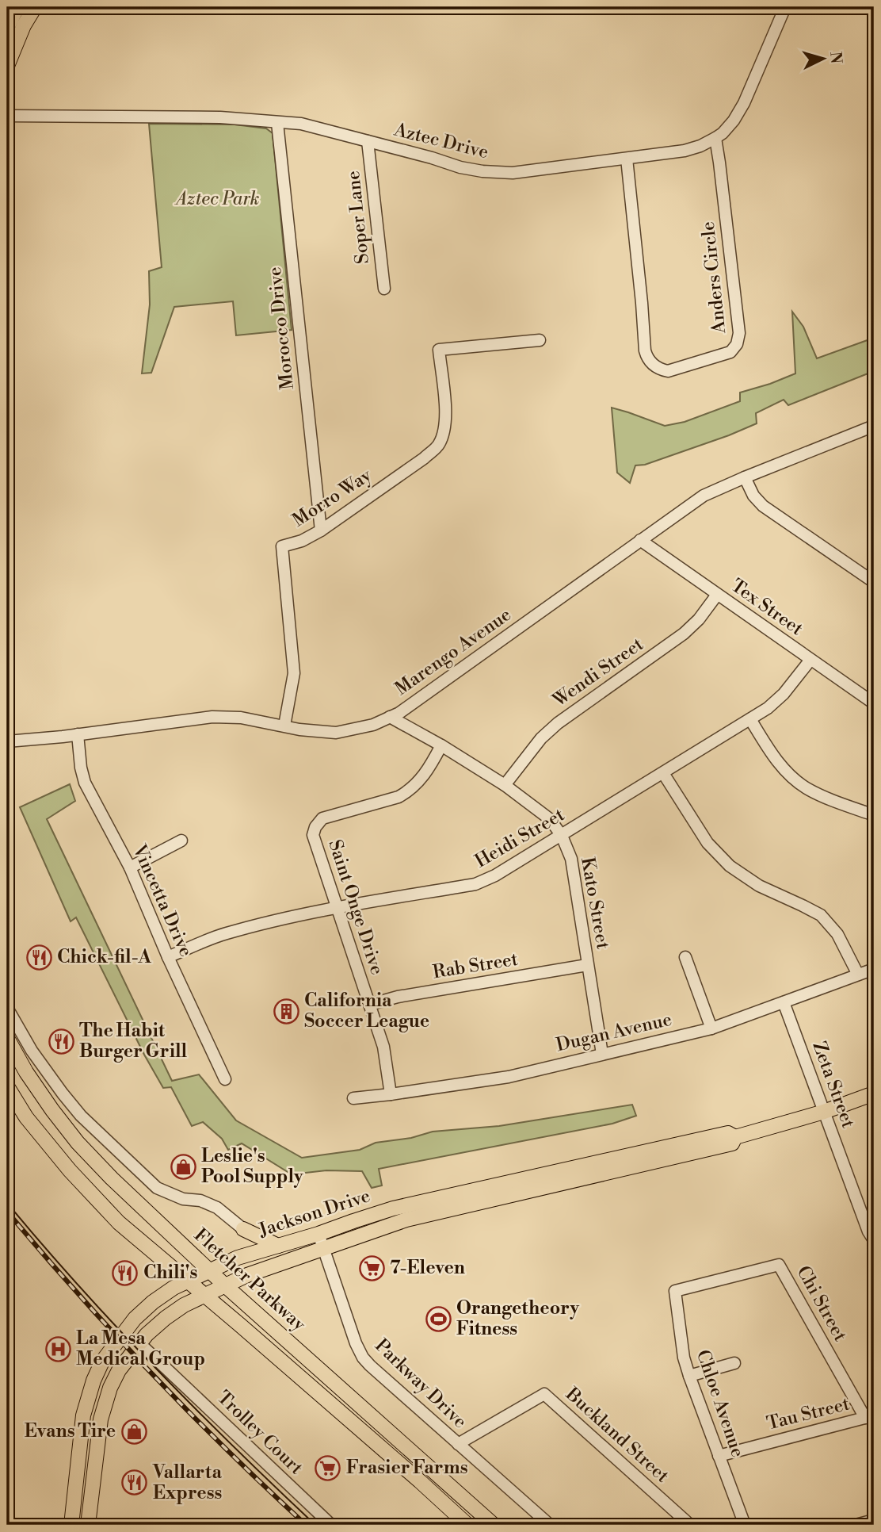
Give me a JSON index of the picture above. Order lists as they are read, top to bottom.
{
  "streets": {
    "main road": ["Jackson Drive", "Fletcher Parkway"],
    "street": [
      "Aztec Drive",
      "Soper Lane",
      "Anders Circle",
      "Morocco Drive",
      "Morro Way",
      "Tex Street",
      "Marengo Avenue",
      "Wendi Street",
      "Heidi Street",
      "Vincetta Drive",
      "Kato Street",
      "Saint Onge Drive",
      "Rab Street",
      "Dugan Avenue",
      "Zeta Street",
      "Chi Street",
      "Parkway Drive",
      "Chloe Avenue",
      "Tau Street",
      "Trolley Court",
      "Buckland Street"
    ]
  },
  "crossings": [
    ["Aztec Drive", "Soper Lane"],
    ["Aztec Drive", "Anders Circle"],
    ["Aztec Drive", "Morocco Drive"],
    ["Morocco Drive", "Morro Way"],
    ["Morro Way", "Marengo Avenue"],
    ["Tex Street", "Marengo Avenue"],
    ["Tex Street", "Wendi Street"],
    ["Tex Street", "Heidi Street"],
    ["Marengo Avenue", "Vincetta Drive"],
    ["Marengo Avenue", "Kato Street"],
    ["Wendi Street", "Kato Street"],
    ["Heidi Street", "Vincetta Drive"],
    ["Heidi Street", "Kato Street"],
    ["Heidi Street", "Saint Onge Drive"],
    ["Kato Street", "Saint Onge Drive"],
    ["Kato Street", "Rab Street"],
    ["Kato Street", "Dugan Avenue"],
    ["Saint Onge Drive", "Rab Street"],
    ["Saint Onge Drive", "Dugan Avenue"],
    ["Dugan Avenue", "Zeta Street"],
    ["Zeta Street", "Jackson Drive"],
    ["Jackson Drive", "Fletcher Parkway"],
    ["Jackson Drive", "Parkway Drive"],
    ["Jackson Drive", "Trolley Court"],
    ["Chi Street", "Chloe Avenue"],
    ["Chi Street", "Tau Street"],
    ["Parkway Drive", "Buckland Street"],
    ["Chloe Avenue", "Tau Street"]
  ],
  "parks": ["Aztec Park"],
  "places": {
    "restaurant": [
      "Chick-fil-A",
      "The Habit Burger Grill",
      "Chili's",
      "Vallarta Express"
    ],
    "building": ["California Soccer League"],
    "shop": ["Leslie's Pool Supply", "Evans Tire"],
    "supermarket": ["7-Eleven", "Frasier Farms"],
    "sports": ["Orangetheory Fitness"],
    "hospital": ["La Mesa Medical Group"]
  },
  "north": "right"
}
